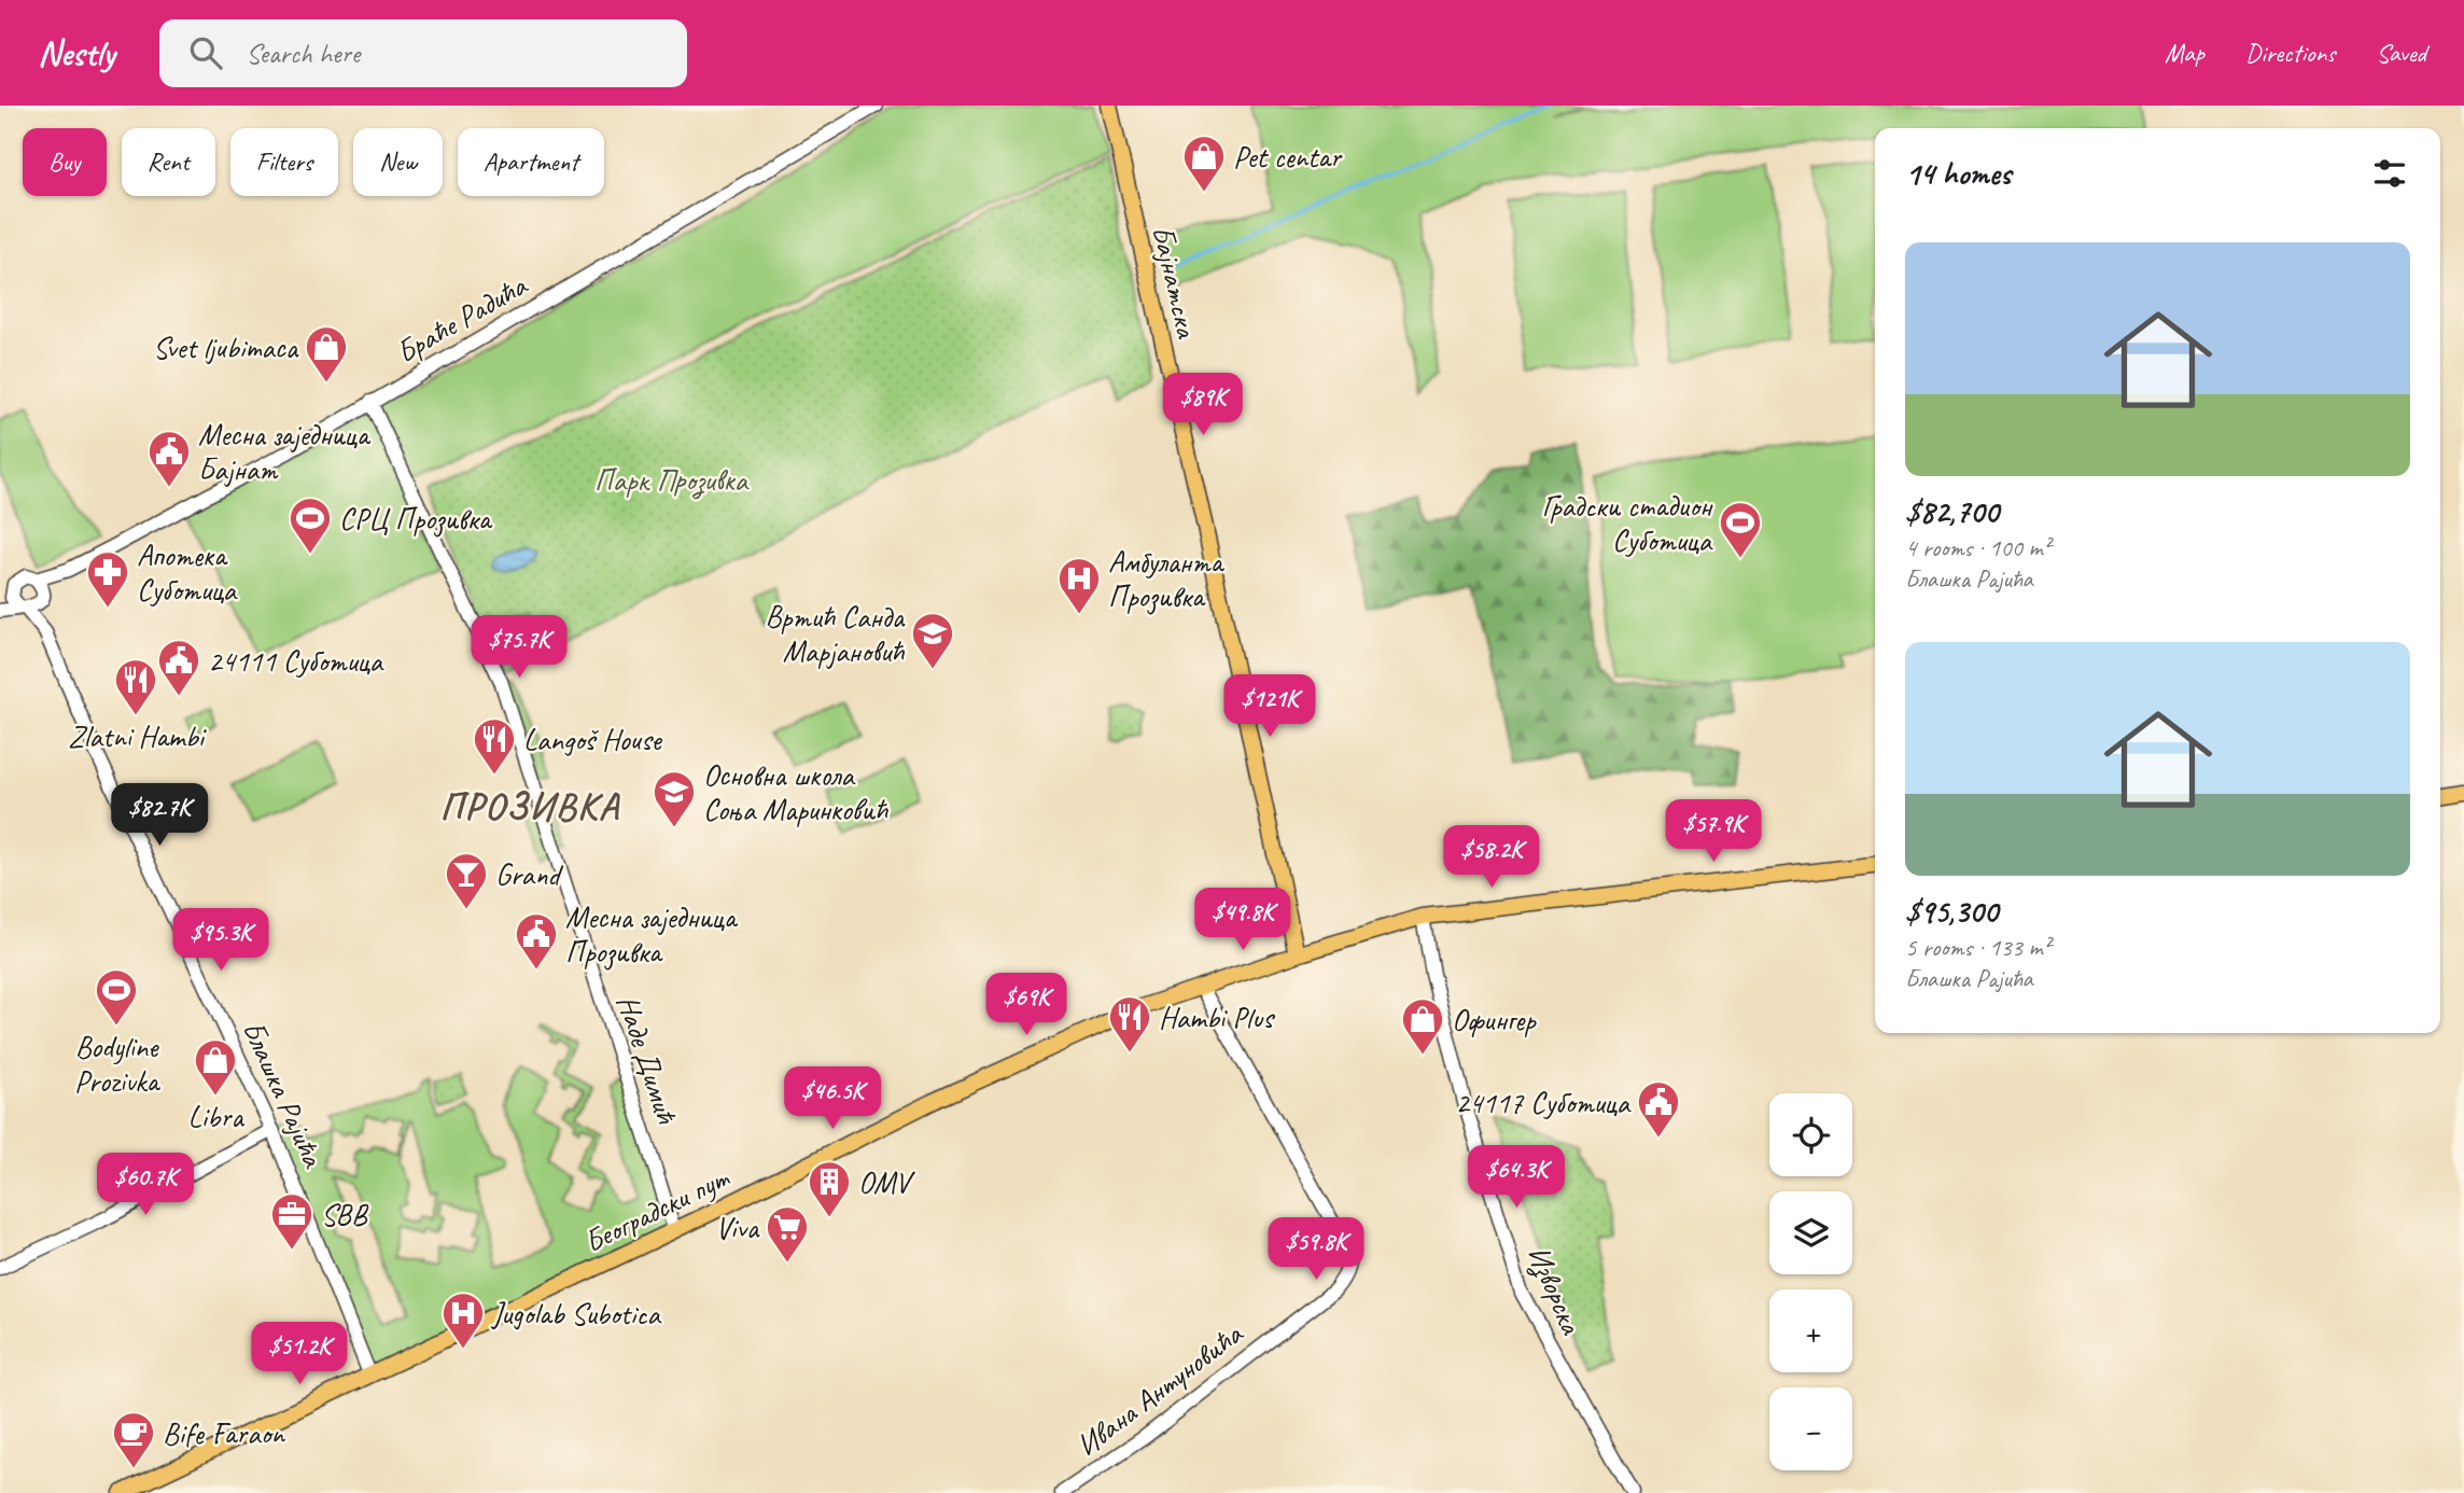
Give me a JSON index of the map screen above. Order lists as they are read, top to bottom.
{
  "streets": {
    "main road": ["Бајнатска", "Београдски пут"],
    "street": [
      "Браће Радића",
      "Наде Димић",
      "Блашка Рајића",
      "Изворска",
      "Ивана Антуновића"
    ]
  },
  "crossings": [
    ["Бајнатска", "Београдски пут"],
    ["Браће Радића", "Наде Димић"],
    ["Браће Радића", "Блашка Рајића"],
    ["Наде Димић", "Београдски пут"],
    ["Блашка Рајића", "Београдски пут"],
    ["Београдски пут", "Изворска"],
    ["Београдски пут", "Ивана Антуновића"]
  ],
  "districts": ["ПРОЗИВКА"],
  "parks": ["Парк Прозивка"],
  "places": {
    "shop": [
      "Pet centar",
      "Svet ljubimaca",
      "Офингер",
      "Libra"
    ],
    "public building": [
      "Месна заједница Бајнат",
      "24111 Суботица",
      "Месна заједница Прозивка",
      "24117 Суботица"
    ],
    "sports": ["СРЦ Прозивка", "Градски стадион Суботица", "Bodyline Prozivka"],
    "pharmacy": ["Апотека Суботица"],
    "hospital": ["Амбуланта Прозивка", "Jugolab Subotica"],
    "school or university": ["Вртић Санда Марјановић", "Основна школа Соња Маринковић"],
    "restaurant": ["Zlatni Hambi", "Langoš House", "Hambi Plus"],
    "bar": ["Grand"],
    "building": ["OMV"],
    "office": ["SBB"],
    "supermarket": ["Viva"],
    "cafe": ["Bife Faraon"]
  },
  "page": {
    "header": "Nestly",
    "search": "Search here",
    "nav": ["Map", "Directions", "Saved"],
    "chip": [
      "Buy",
      "Rent",
      "Filters",
      "New",
      "Apartment"
    ],
    "heading": "14 homes",
    "list": [
      {
        "name": "$82,700",
        "note": "4 rooms · 100 m² · Блашка Рајића"
      },
      {
        "name": "$95,300",
        "note": "5 rooms · 133 m² · Блашка Рајића"
      }
    ],
    "price": [
      "$89K",
      "$75.7K",
      "$121K",
      "$82.7K",
      "$57.9K",
      "$58.2K",
      "$49.8K",
      "$95.3K",
      "$69K",
      "$46.5K",
      "$64.3K",
      "$60.7K",
      "$59.8K",
      "$51.2K"
    ],
    "map_buttons": ["+", "−"]
  }
}
